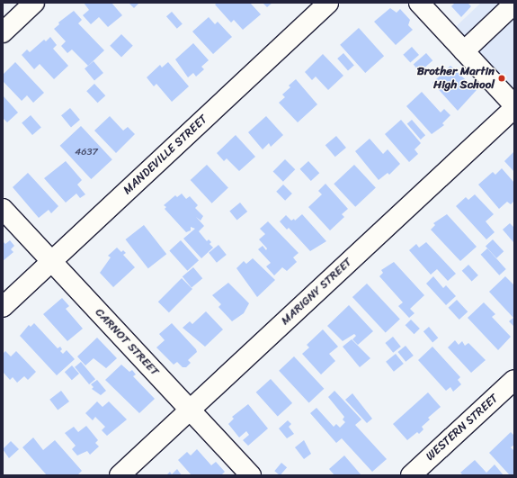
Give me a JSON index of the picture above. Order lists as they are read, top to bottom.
{
  "streets": {
    "street": [
      "MANDEVILLE STREET",
      "MARIGNY STREET",
      "CARNOT STREET",
      "WESTERN STREET"
    ]
  },
  "crossings": [
    ["MANDEVILLE STREET", "CARNOT STREET"],
    ["MARIGNY STREET", "CARNOT STREET"]
  ],
  "places": ["Brother Martin High School"],
  "house_numbers": ["4637"]
}
